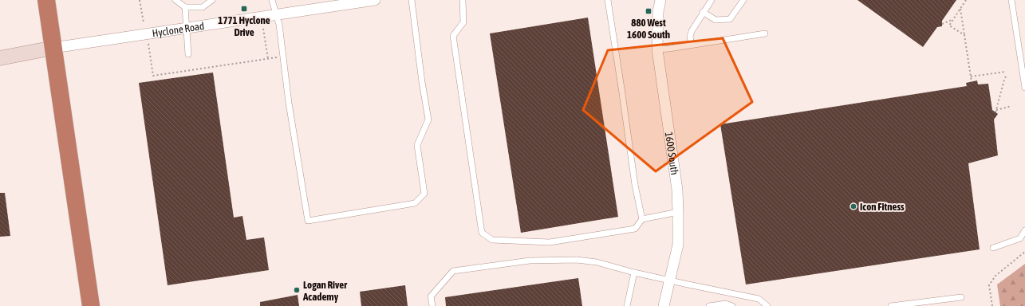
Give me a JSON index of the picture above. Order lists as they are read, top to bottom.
{
  "streets": {
    "street": ["Hyclone Road", "1600 South"]
  },
  "places": {
    "transit": ["1771 Hyclone Drive", "880 West 1600 South"],
    "other": ["Icon Fitness", "Logan River Academy"]
  }
}
